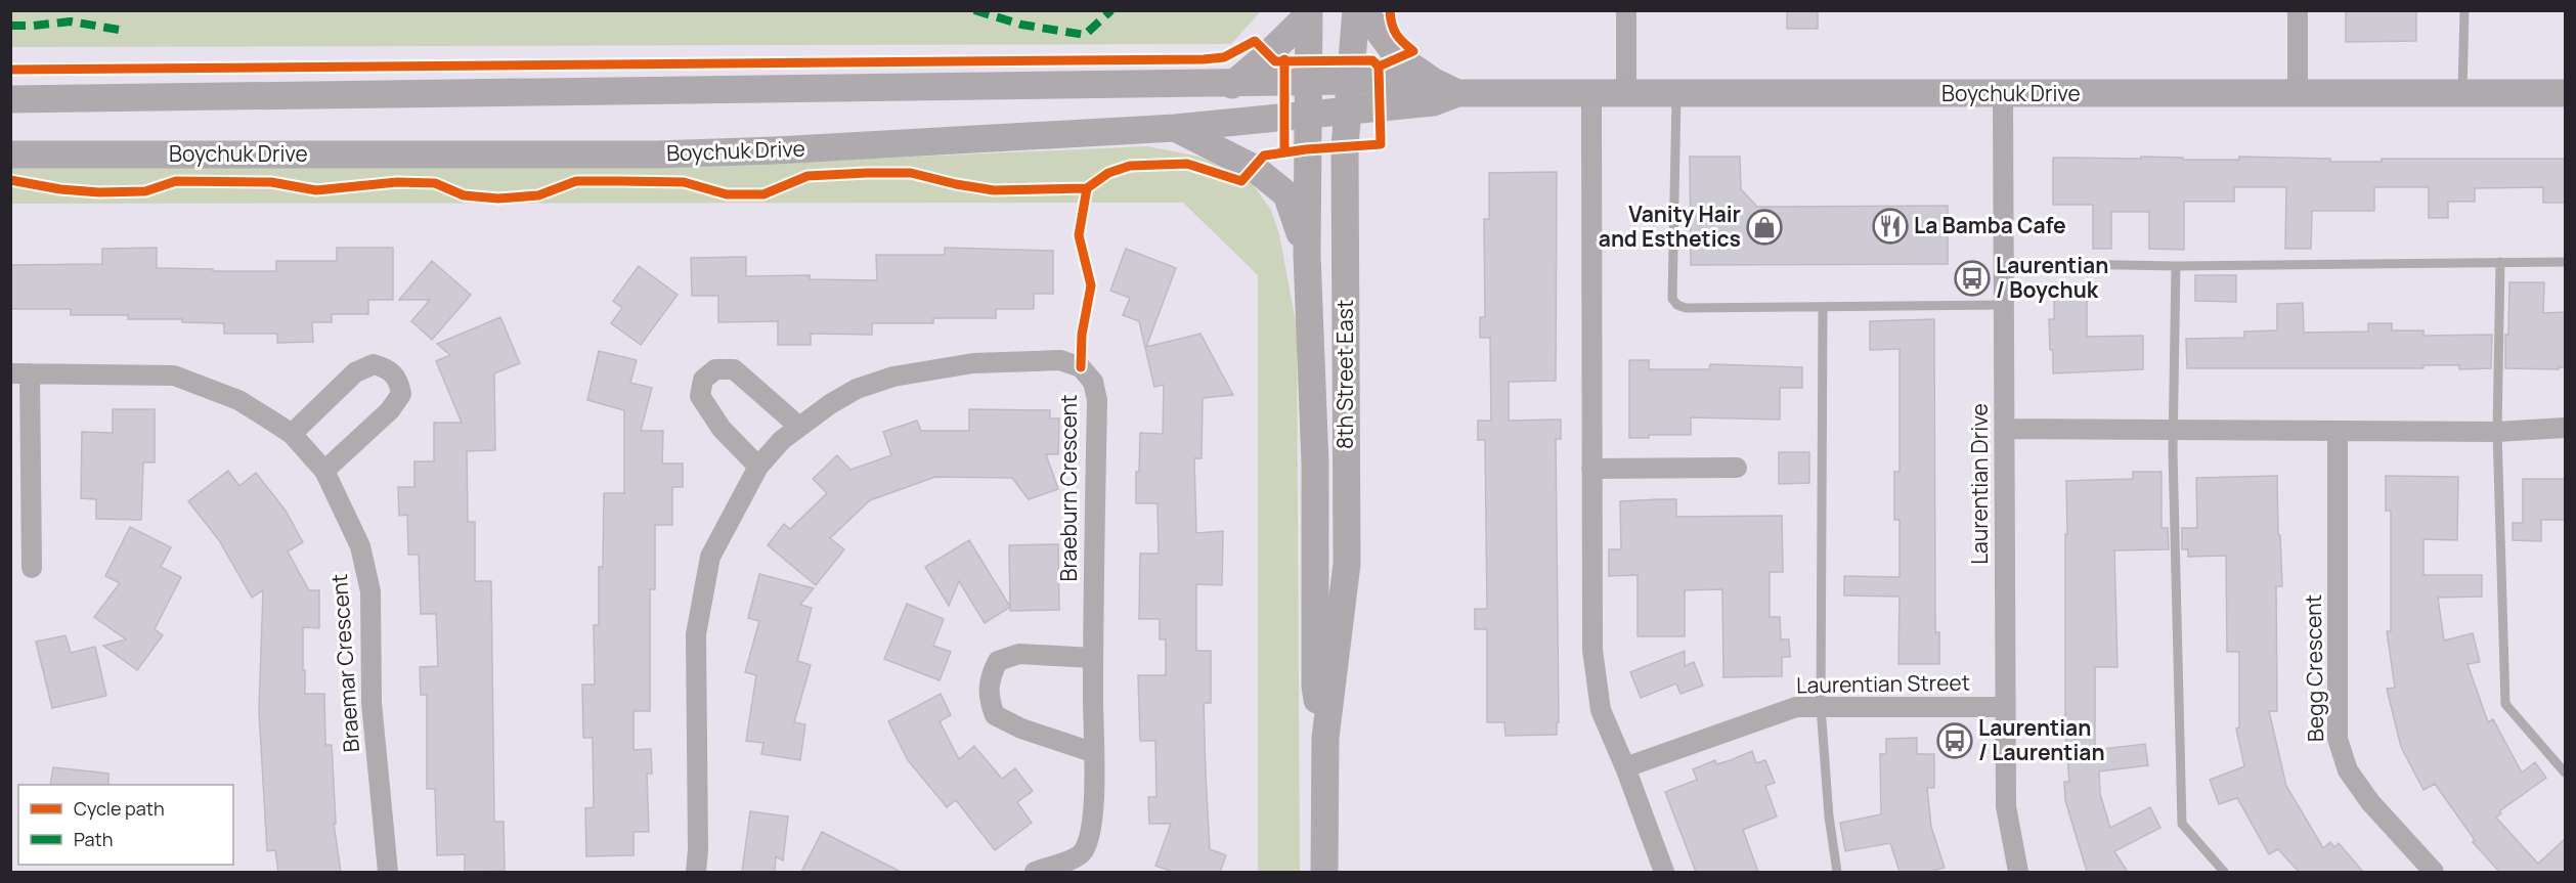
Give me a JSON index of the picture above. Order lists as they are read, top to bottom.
{
  "streets": {
    "main road": ["Boychuk Drive", "8th Street East"],
    "street": [
      "Laurentian Drive",
      "Braeburn Crescent",
      "Braemar Crescent",
      "Begg Crescent",
      "Laurentian Street"
    ]
  },
  "crossings": [
    ["Boychuk Drive", "8th Street East"],
    ["Boychuk Drive", "Laurentian Drive"],
    ["Laurentian Drive", "Laurentian Street"]
  ],
  "places": {
    "restaurant": ["La Bamba Cafe"],
    "shop": ["Vanity Hair and Esthetics"],
    "bus stop": ["Laurentian / Boychuk", "Laurentian / Laurentian"]
  },
  "legend": ["Cycle path", "Path"]
}
